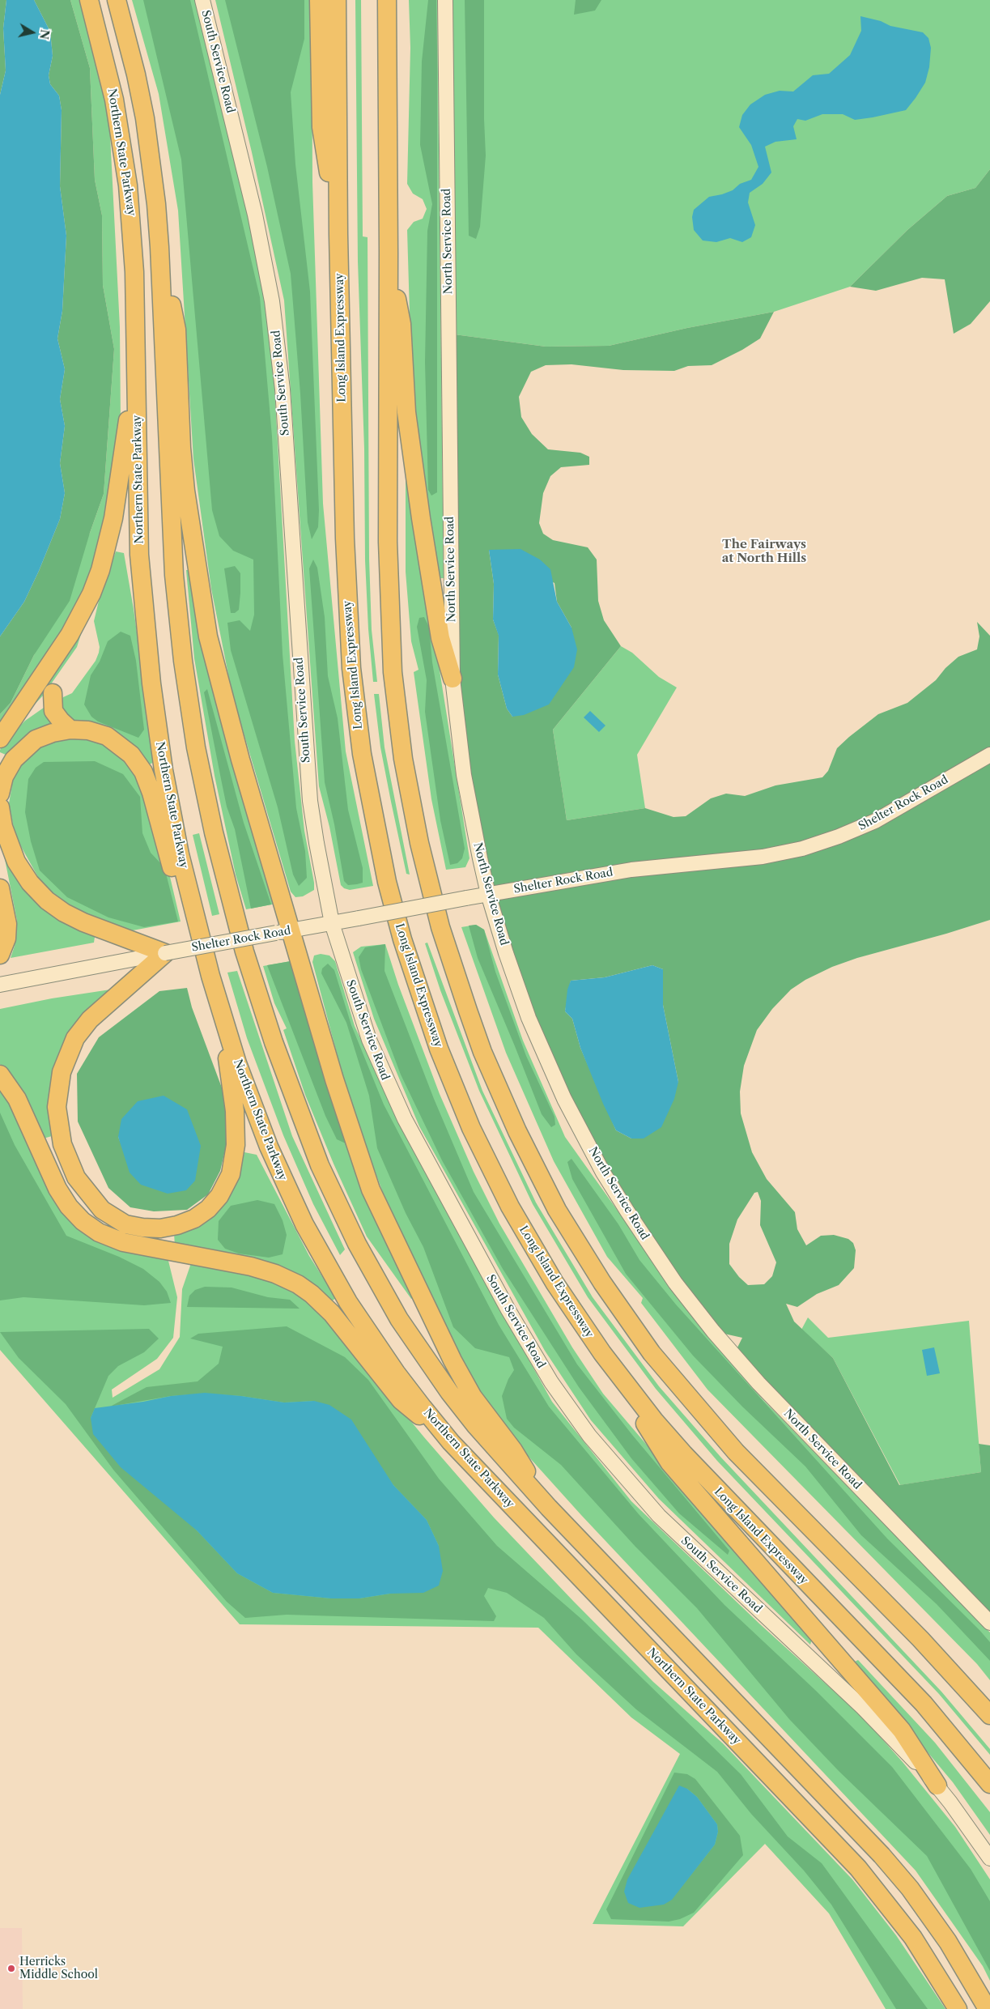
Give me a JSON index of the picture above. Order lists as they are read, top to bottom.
{
  "streets": {
    "highway": ["Northern State Parkway", "Long Island Expressway"],
    "main road": ["South Service Road", "North Service Road", "Shelter Rock Road"]
  },
  "crossings": [
    ["South Service Road", "Shelter Rock Road"],
    ["North Service Road", "Shelter Rock Road"]
  ],
  "districts": ["The Fairways at North Hills"],
  "places": ["Herricks Middle School"],
  "north": "right"
}
